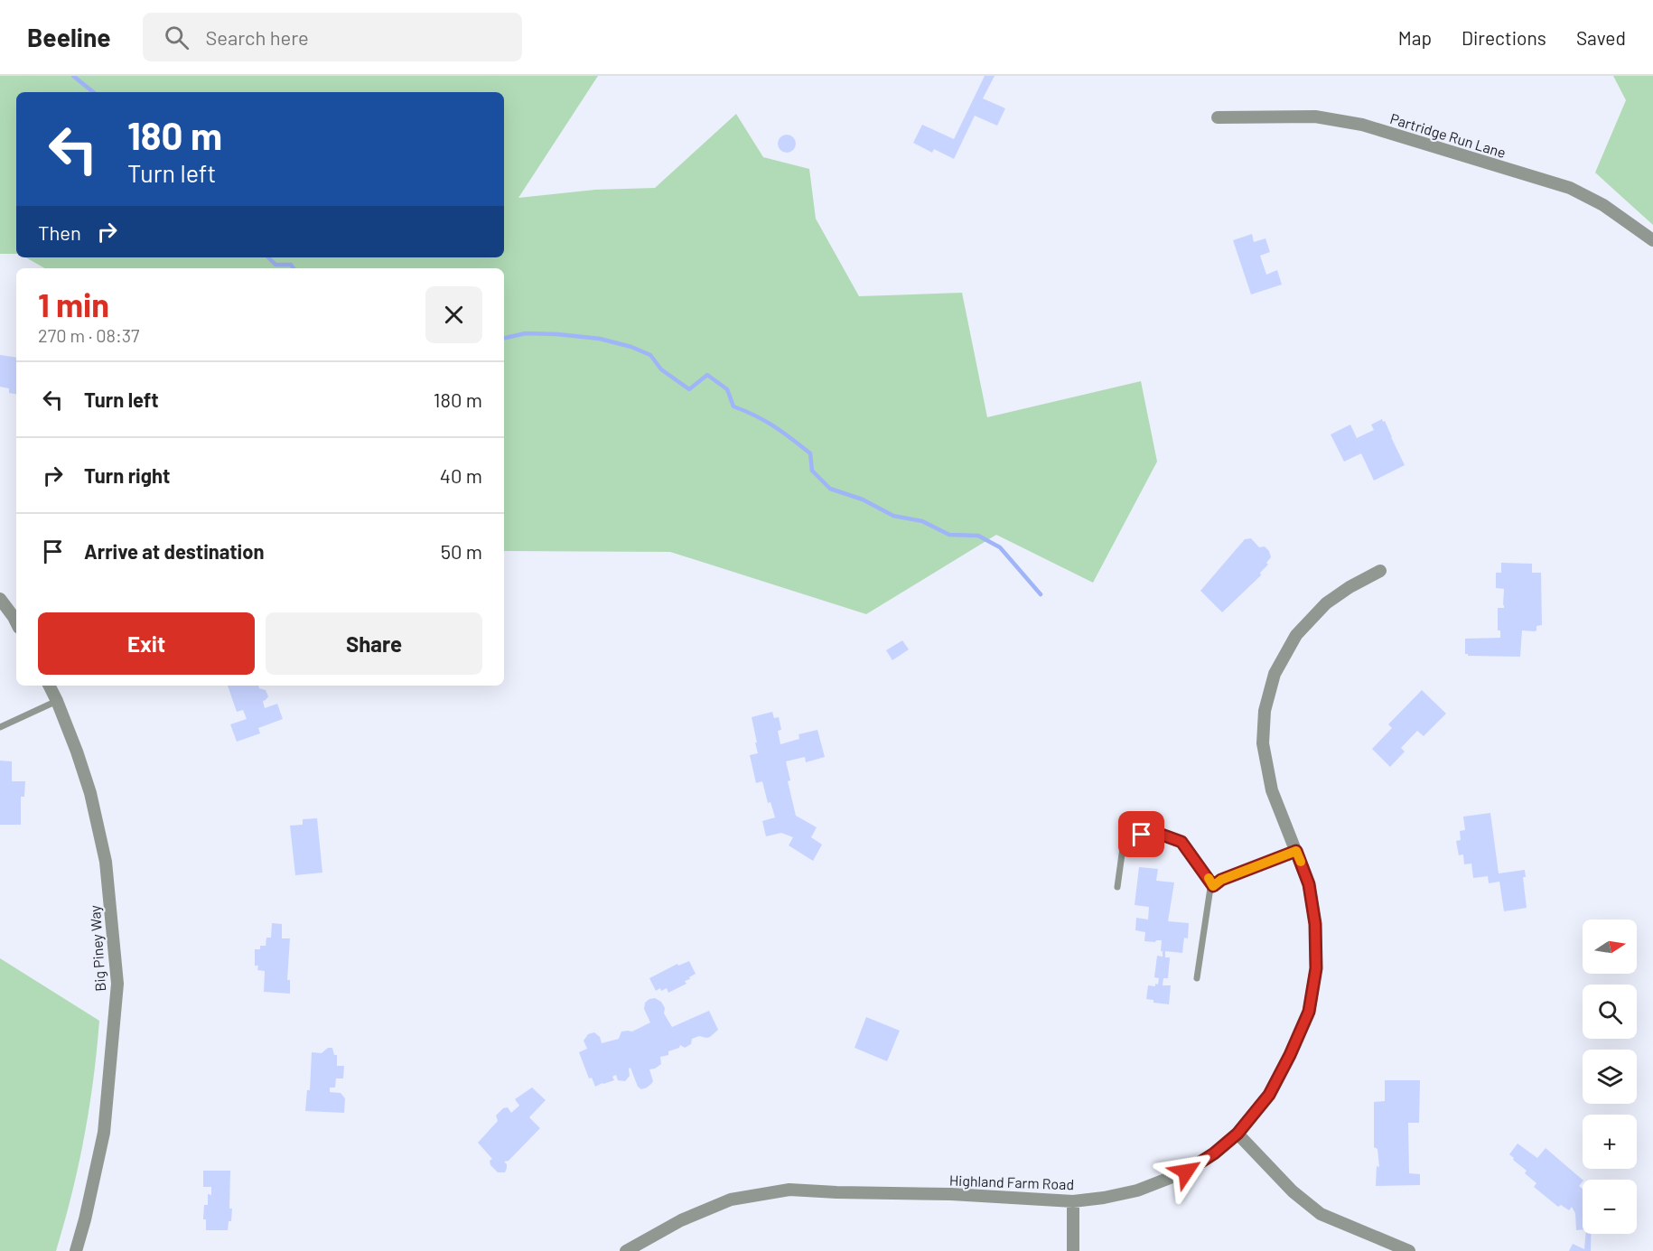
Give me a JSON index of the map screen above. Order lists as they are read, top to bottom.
{
  "streets": {
    "street": ["Partridge Run Lane", "Big Piney Way", "Highland Farm Road"]
  },
  "north": "right",
  "page": {
    "header": "Beeline",
    "search": "Search here",
    "nav": ["Map", "Directions", "Saved"],
    "turn": ["180 m", "Turn left"],
    "then": "Then",
    "heading": ["1 min", "270 m · 08:37"],
    "list": [
      {
        "name": "Turn left",
        "value": "180 m"
      },
      {
        "name": "Turn right",
        "value": "40 m"
      },
      {
        "name": "Arrive at destination",
        "value": "50 m"
      }
    ],
    "buttons": ["Exit", "Share"],
    "map_buttons": ["+", "−"]
  }
}
